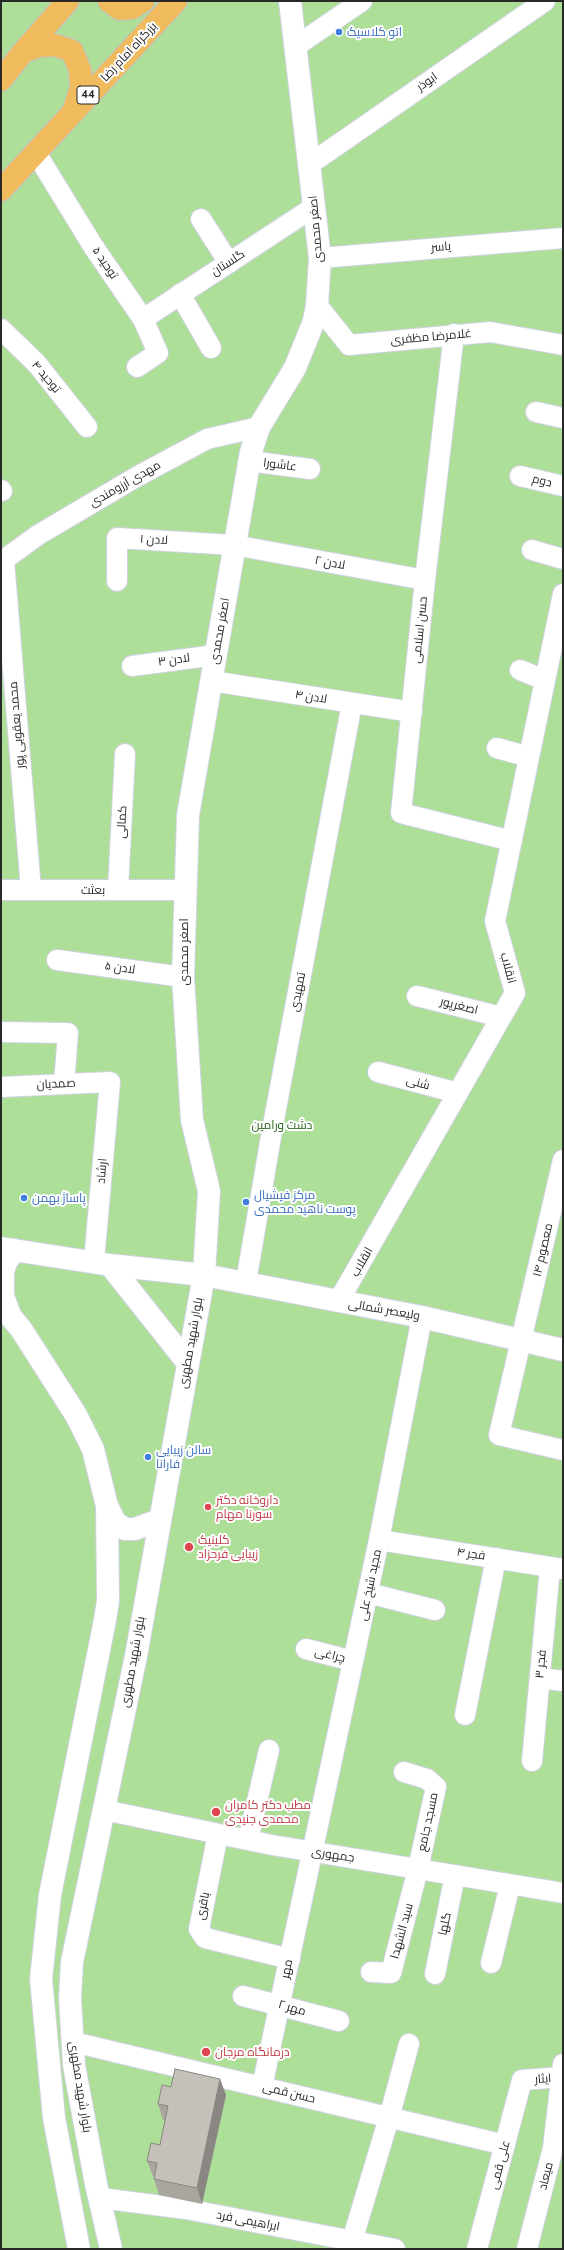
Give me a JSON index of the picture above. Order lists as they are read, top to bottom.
{
  "streets": {
    "highway": ["بزرگراه امام رضا", "44"],
    "main road": ["اصغر محمدی", "ولیعصر شمالی", "بلوار شهید مطهری"],
    "street": [
      "ابوذر",
      "یاسر",
      "توحید ۵",
      "گلستان",
      "غلامرضا مظفری",
      "توحید ۴",
      "عاشورا",
      "دوم",
      "مهدی آرزومندی",
      "لادن ۱",
      "لادن ۲",
      "حسن اسلامی",
      "لادن ۳",
      "لادن ۴",
      "محمد یعقوبی پور",
      "کمالی",
      "بعثت",
      "لادن ۵",
      "انقلاب",
      "تمهیدی",
      "اصغرپور",
      "شنی",
      "صمدیان",
      "ارشاد",
      "۱۴ معصوم",
      "فجر ۴",
      "مجید شیخ علی",
      "چراغی",
      "فجر ۳",
      "مسجد جامع",
      "جمهوری",
      "باقری",
      "گلها",
      "سید الشهدا",
      "مهر",
      "مهر ۲",
      "ایثار",
      "حسن قمی",
      "علی قمی",
      "میعاد",
      "ابراهیمی فرد"
    ]
  },
  "crossings": [
    ["بزرگراه امام رضا", "توحید ۵"],
    ["ابوذر", "اصغر محمدی"],
    ["اصغر محمدی", "یاسر"],
    ["اصغر محمدی", "گلستان"],
    ["اصغر محمدی", "غلامرضا مظفری"],
    ["اصغر محمدی", "عاشورا"],
    ["اصغر محمدی", "مهدی آرزومندی"],
    ["اصغر محمدی", "لادن ۱"],
    ["اصغر محمدی", "لادن ۲"],
    ["اصغر محمدی", "لادن ۳"],
    ["اصغر محمدی", "لادن ۴"],
    ["اصغر محمدی", "بعثت"],
    ["اصغر محمدی", "لادن ۵"],
    ["اصغر محمدی", "ولیعصر شمالی"],
    ["اصغر محمدی", "بلوار شهید مطهری"],
    ["توحید ۵", "گلستان"],
    ["غلامرضا مظفری", "حسن اسلامی"],
    ["مهدی آرزومندی", "محمد یعقوبی پور"],
    ["لادن ۱", "لادن ۲"],
    ["لادن ۲", "حسن اسلامی"],
    ["حسن اسلامی", "لادن ۴"],
    ["حسن اسلامی", "انقلاب"],
    ["لادن ۴", "تمهیدی"],
    ["محمد یعقوبی پور", "بعثت"],
    ["کمالی", "بعثت"],
    ["انقلاب", "اصغرپور"],
    ["انقلاب", "شنی"],
    ["انقلاب", "ولیعصر شمالی"],
    ["تمهیدی", "ولیعصر شمالی"],
    ["صمدیان", "ارشاد"],
    ["۱۴ معصوم", "ولیعصر شمالی"],
    ["ولیعصر شمالی", "بلوار شهید مطهری"],
    ["ولیعصر شمالی", "مجید شیخ علی"],
    ["بلوار شهید مطهری", "جمهوری"],
    ["بلوار شهید مطهری", "حسن قمی"],
    ["بلوار شهید مطهری", "ابراهیمی فرد"],
    ["فجر ۴", "مجید شیخ علی"],
    ["فجر ۴", "فجر ۳"],
    ["مجید شیخ علی", "چراغی"],
    ["مجید شیخ علی", "جمهوری"],
    ["مجید شیخ علی", "مهر"],
    ["مسجد جامع", "جمهوری"],
    ["مسجد جامع", "سید الشهدا"],
    ["جمهوری", "باقری"],
    ["جمهوری", "گلها"],
    ["جمهوری", "سید الشهدا"],
    ["جمهوری", "مهر"],
    ["باقری", "مهر"],
    ["مهر", "مهر ۲"],
    ["مهر", "حسن قمی"],
    ["ایثار", "علی قمی"],
    ["ایثار", "میعاد"],
    ["حسن قمی", "علی قمی"]
  ],
  "parks": ["دشت ورامین"],
  "places": [
    "اتو کلاسیک",
    "پاساژ بهمن",
    "مرکز فیشیال پوست ناهید محمدی",
    "سالن زیبایی فارانا",
    "داروخانه دکتر سورنا مهام",
    "کلینیک زیبایی فرحزاد",
    "مطب دکتر کامران محمدی جنیدی",
    "درمانگاه مرجان"
  ]
}
